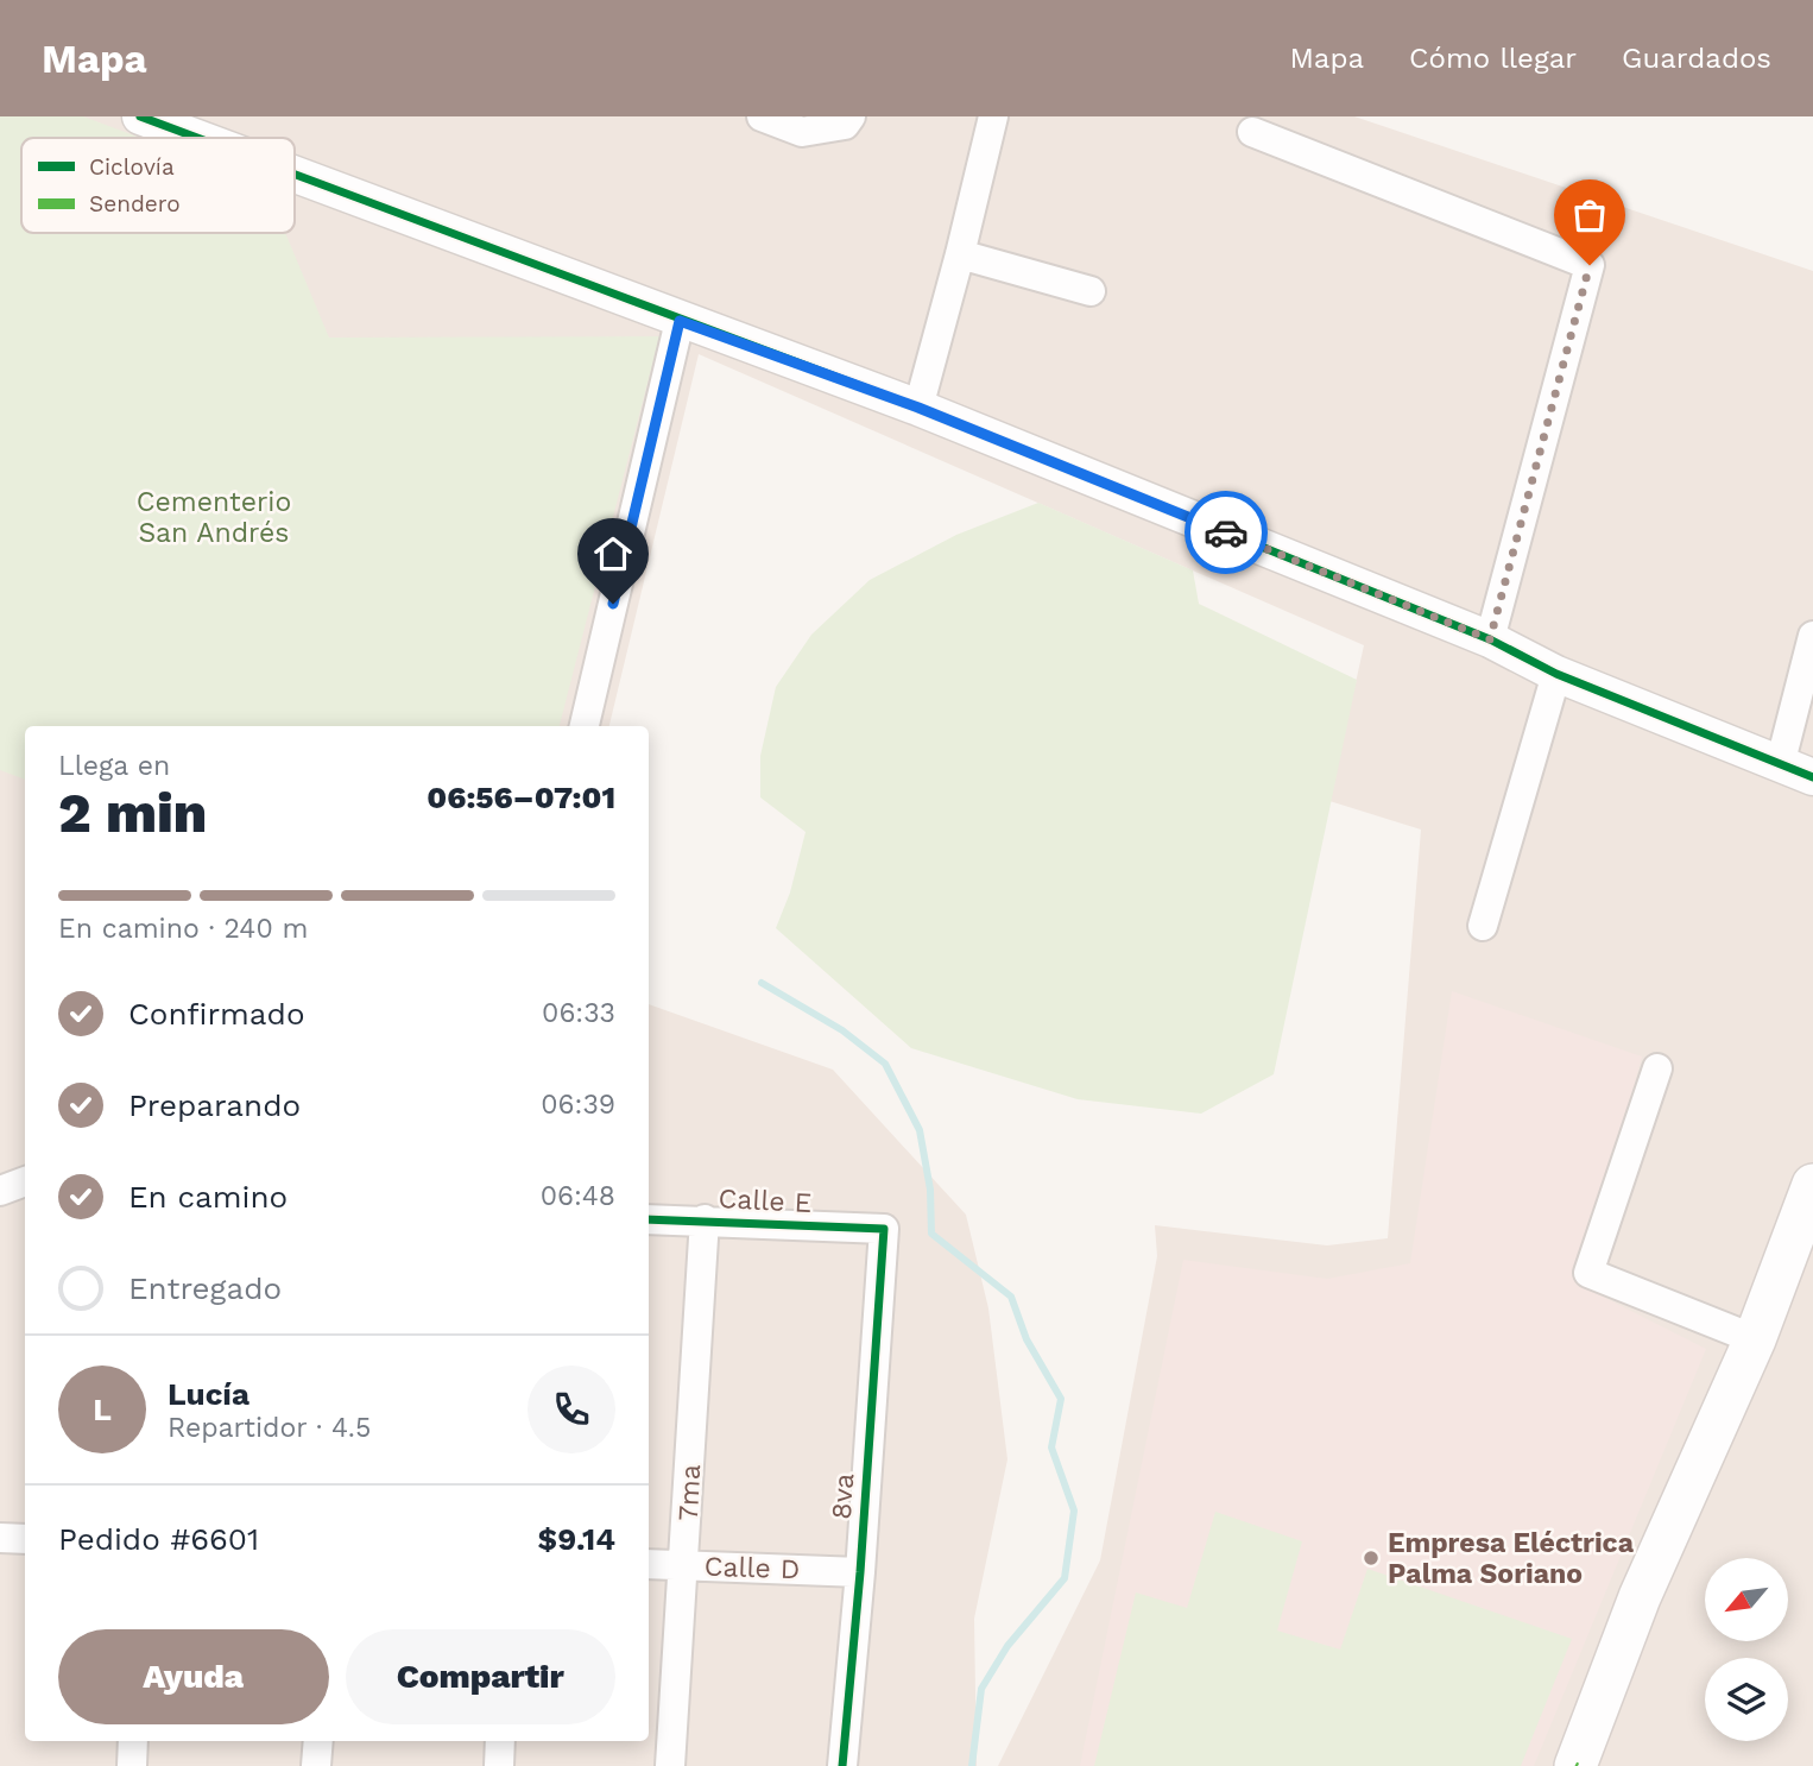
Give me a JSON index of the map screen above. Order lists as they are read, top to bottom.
{
  "streets": {
    "street": [
      "Calle E",
      "7ma",
      "8va",
      "Calle D"
    ]
  },
  "crossings": [
    ["Calle E", "7ma"],
    ["Calle E", "8va"],
    ["7ma", "Calle D"],
    ["8va", "Calle D"]
  ],
  "parks": ["Cementerio San Andrés"],
  "places": ["Empresa Eléctrica Palma Soriano"],
  "legend": ["Ciclovía", "Sendero"],
  "north": "bottom left",
  "page": {
    "header": "Mapa",
    "nav": ["Mapa", "Cómo llegar", "Guardados"],
    "heading": ["2 min", "Llega en", "06:56–07:01"],
    "panel": [
      "Lucía",
      "Repartidor · 4.5",
      "Pedido #6601",
      "$9.14"
    ],
    "bar": "En camino · 240 m",
    "list": [
      ["Confirmado", "06:33"],
      ["Preparando", "06:39"],
      ["En camino", "06:48"],
      "Entregado"
    ],
    "round": "L",
    "buttons": ["Ayuda", "Compartir"]
  }
}
